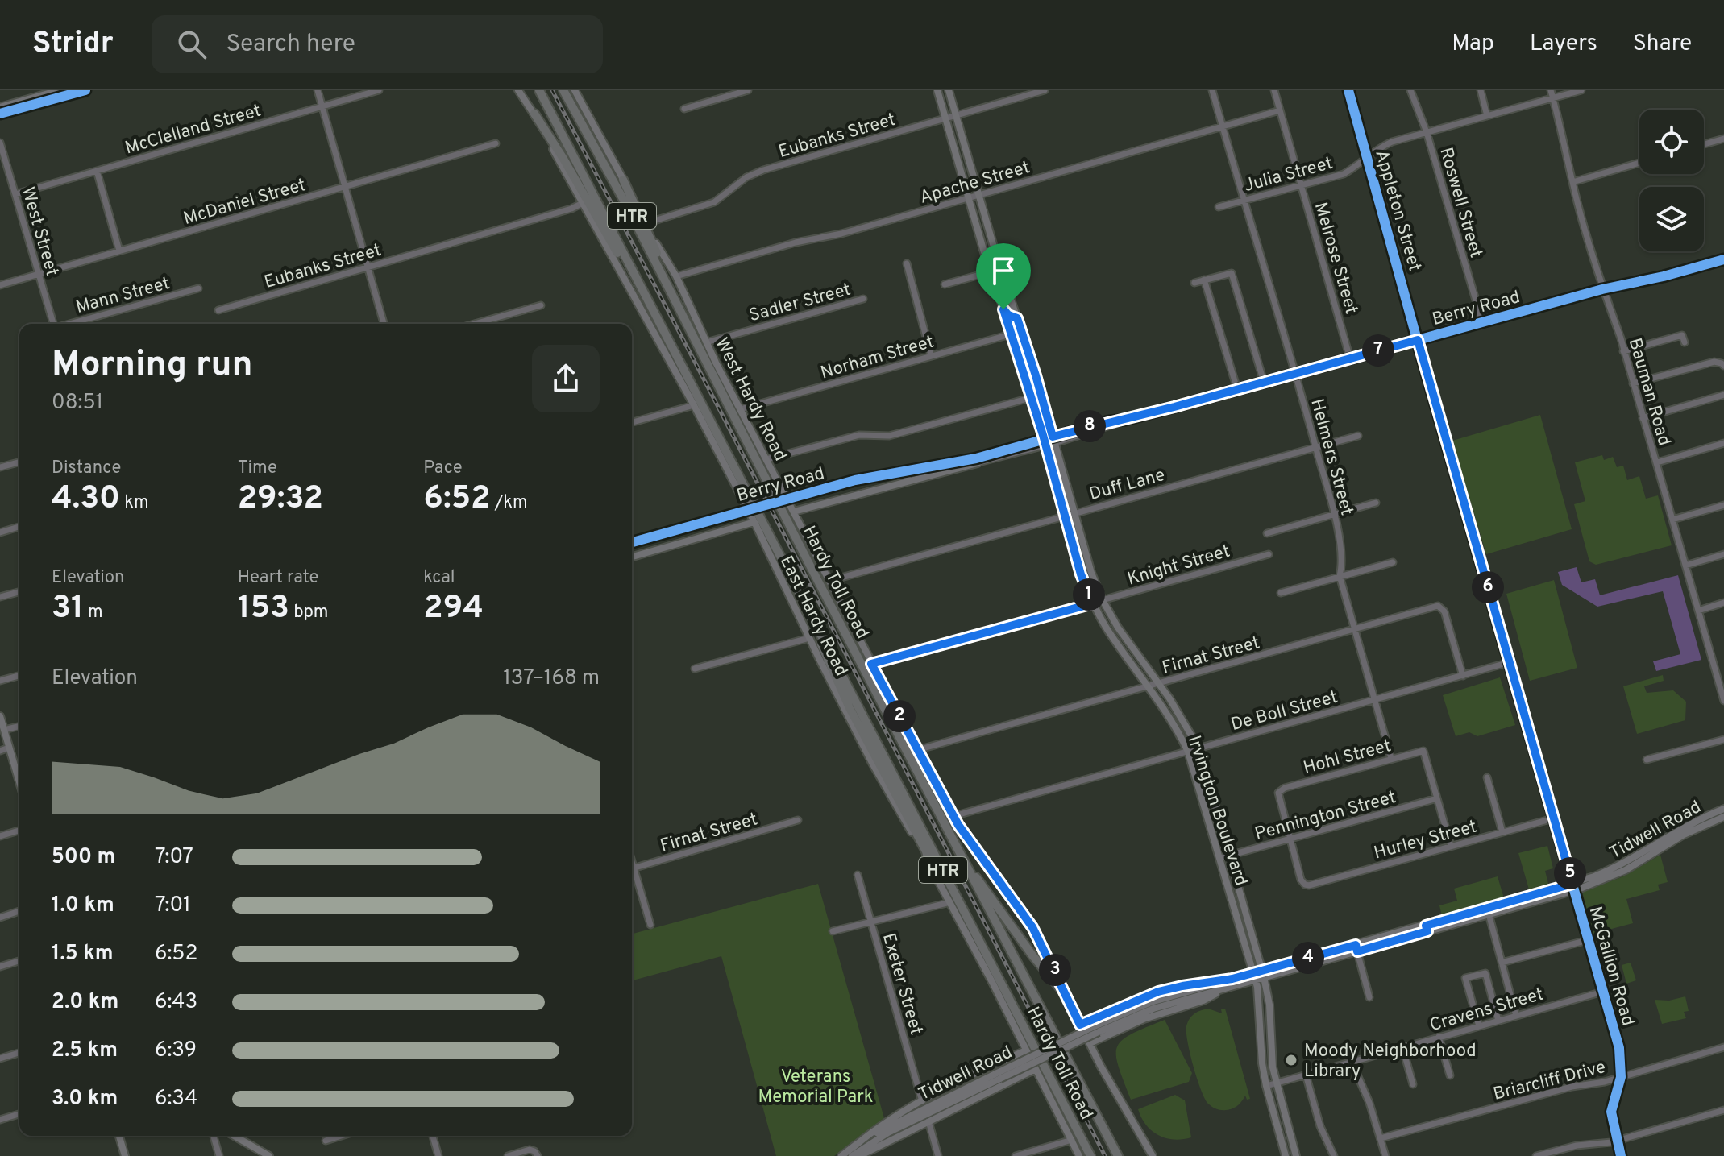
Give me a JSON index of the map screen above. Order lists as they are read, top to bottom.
{
  "streets": {
    "highway": ["HTR", "Hardy Toll Road"],
    "main road": [
      "West Hardy Road",
      "East Hardy Road",
      "Irvington Boulevard",
      "Tidwell Road"
    ],
    "street": [
      "McClelland Street",
      "Eubanks Street",
      "Julia Street",
      "Apache Street",
      "McDaniel Street",
      "Roswell Street",
      "Appleton Street",
      "West Street",
      "Melrose Street",
      "Mann Street",
      "Sadler Street",
      "Berry Road",
      "Norham Street",
      "Bauman Road",
      "Helmers Street",
      "Duff Lane",
      "Knight Street",
      "Firnat Street",
      "De Boll Street",
      "Hohl Street",
      "Pennington Street",
      "Hurley Street",
      "McGallion Road",
      "Exeter Street",
      "Cravens Street",
      "Briarcliff Drive"
    ]
  },
  "crossings": [
    ["McClelland Street", "West Street"],
    ["Eubanks Street", "West Hardy Road"],
    ["Eubanks Street", "East Hardy Road"],
    ["Eubanks Street", "Irvington Boulevard"],
    ["Julia Street", "Roswell Street"],
    ["Julia Street", "Appleton Street"],
    ["Julia Street", "Melrose Street"],
    ["Julia Street", "Bauman Road"],
    ["Julia Street", "Helmers Street"],
    ["Apache Street", "Melrose Street"],
    ["Apache Street", "West Hardy Road"],
    ["Apache Street", "Helmers Street"],
    ["Apache Street", "Irvington Boulevard"],
    ["McDaniel Street", "West Street"],
    ["Roswell Street", "Berry Road"],
    ["Appleton Street", "Berry Road"],
    ["Appleton Street", "McGallion Road"],
    ["Melrose Street", "Berry Road"],
    ["Sadler Street", "West Hardy Road"],
    ["Sadler Street", "Hardy Toll Road"],
    ["Berry Road", "Bauman Road"],
    ["Berry Road", "Helmers Street"],
    ["Berry Road", "Irvington Boulevard"],
    ["Berry Road", "McGallion Road"],
    ["Norham Street", "West Hardy Road"],
    ["Norham Street", "Irvington Boulevard"],
    ["West Hardy Road", "Duff Lane"],
    ["West Hardy Road", "Knight Street"],
    ["West Hardy Road", "Hardy Toll Road"],
    ["West Hardy Road", "Firnat Street"],
    ["West Hardy Road", "De Boll Street"],
    ["Helmers Street", "Duff Lane"],
    ["Helmers Street", "Firnat Street"],
    ["Helmers Street", "De Boll Street"],
    ["Helmers Street", "Hohl Street"],
    ["Duff Lane", "Irvington Boulevard"],
    ["Knight Street", "Irvington Boulevard"],
    ["Firnat Street", "De Boll Street"],
    ["Firnat Street", "Irvington Boulevard"],
    ["De Boll Street", "Irvington Boulevard"],
    ["De Boll Street", "McGallion Road"],
    ["Hohl Street", "Pennington Street"],
    ["Hohl Street", "Hurley Street"],
    ["Irvington Boulevard", "Pennington Street"],
    ["Irvington Boulevard", "Tidwell Road"],
    ["Irvington Boulevard", "Cravens Street"],
    ["Pennington Street", "Hurley Street"],
    ["Tidwell Road", "McGallion Road"],
    ["Hurley Street", "McGallion Road"],
    ["McGallion Road", "Cravens Street"],
    ["McGallion Road", "Briarcliff Drive"]
  ],
  "parks": ["Veterans Memorial Park"],
  "places": ["Moody Neighborhood Library"],
  "page": {
    "header": "Stridr",
    "search": "Search here",
    "nav": ["Map", "Layers", "Share"],
    "heading": ["Morning run", "08:51"],
    "pins": [
      "7",
      "8",
      "6",
      "1",
      "2",
      "5",
      "4",
      "3"
    ],
    "stats": [
      ["Distance", "4.30 km"],
      ["Time", "29:32"],
      ["Pace", "6:52 /km"],
      ["Elevation", "31 m"],
      ["Heart rate", "153 bpm"],
      ["kcal", "294"]
    ],
    "chart": ["Elevation", "137–168 m"],
    "list": [
      {
        "name": "500 m",
        "note": "7:07"
      },
      {
        "name": "1.0 km",
        "note": "7:01"
      },
      {
        "name": "1.5 km",
        "note": "6:52"
      },
      {
        "name": "2.0 km",
        "note": "6:43"
      },
      {
        "name": "2.5 km",
        "note": "6:39"
      },
      {
        "name": "3.0 km",
        "note": "6:34"
      }
    ]
  }
}
